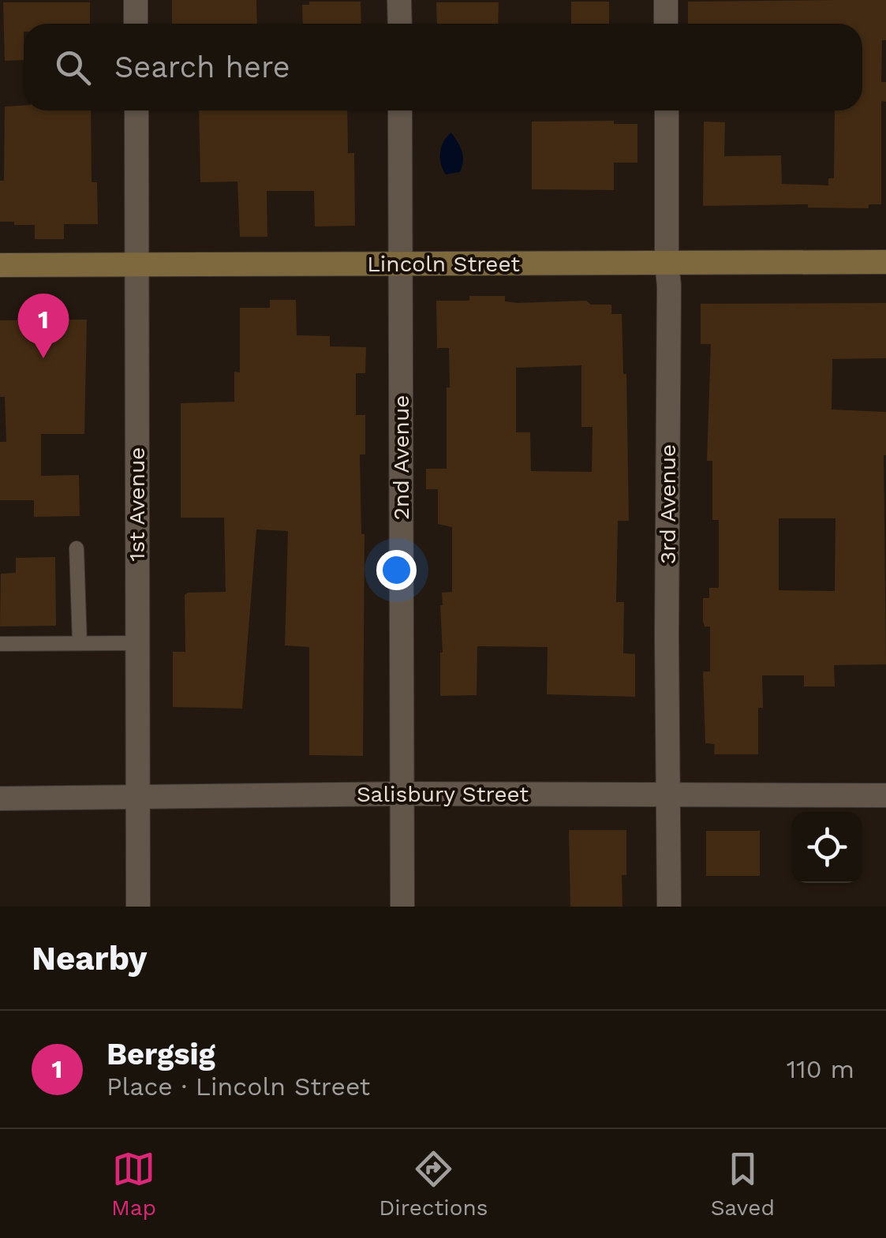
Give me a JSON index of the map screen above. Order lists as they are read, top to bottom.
{
  "streets": {
    "street": [
      "Lincoln Street",
      "2nd Avenue",
      "1st Avenue",
      "3rd Avenue",
      "Salisbury Street"
    ]
  },
  "crossings": [
    ["Lincoln Street", "2nd Avenue"],
    ["Lincoln Street", "1st Avenue"],
    ["Lincoln Street", "3rd Avenue"],
    ["2nd Avenue", "Salisbury Street"],
    ["1st Avenue", "Salisbury Street"],
    ["3rd Avenue", "Salisbury Street"]
  ],
  "page": {
    "search": "Search here",
    "pins": "1",
    "heading": "Nearby",
    "list": [
      {
        "mark": "1",
        "name": "Bergsig",
        "note": "Place · Lincoln Street",
        "value": "110 m"
      }
    ],
    "nav": ["Map", "Directions", "Saved"]
  }
}
